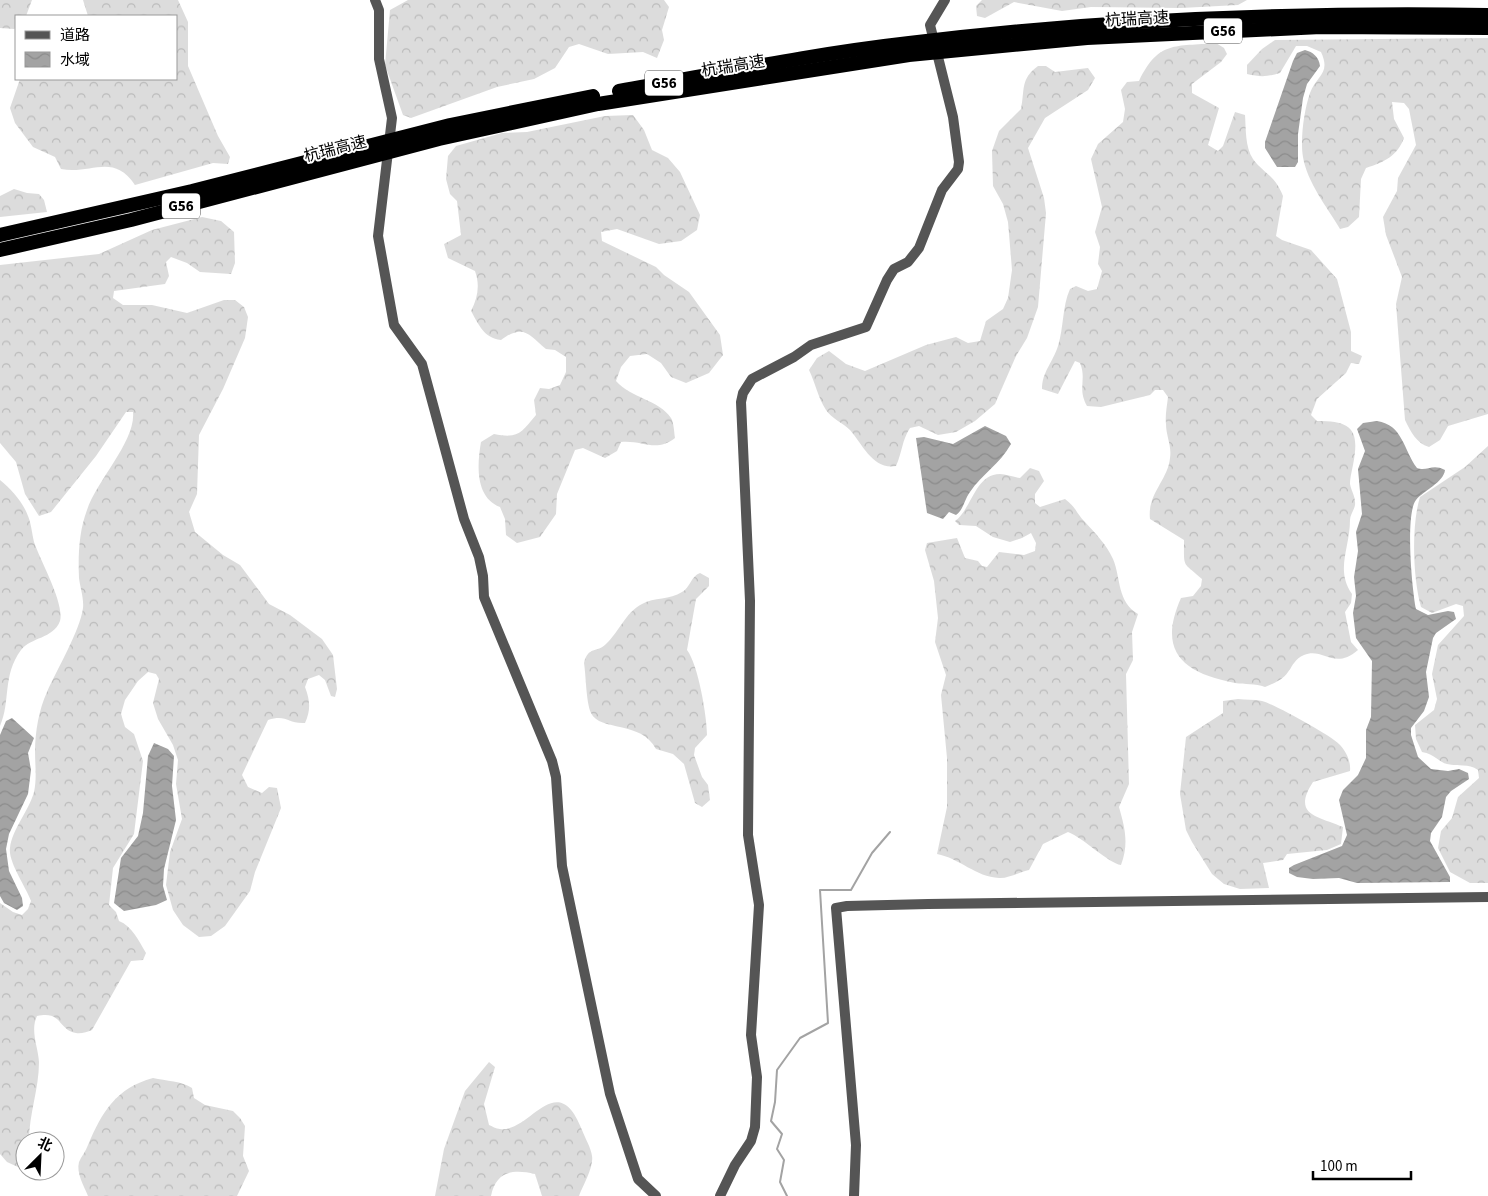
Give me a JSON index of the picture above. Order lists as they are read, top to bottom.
{
  "streets": {
    "highway": ["杭瑞高速", "G56"]
  },
  "legend": ["道路", "水域"],
  "scale_bar": "100 m",
  "north": "top right"
}
